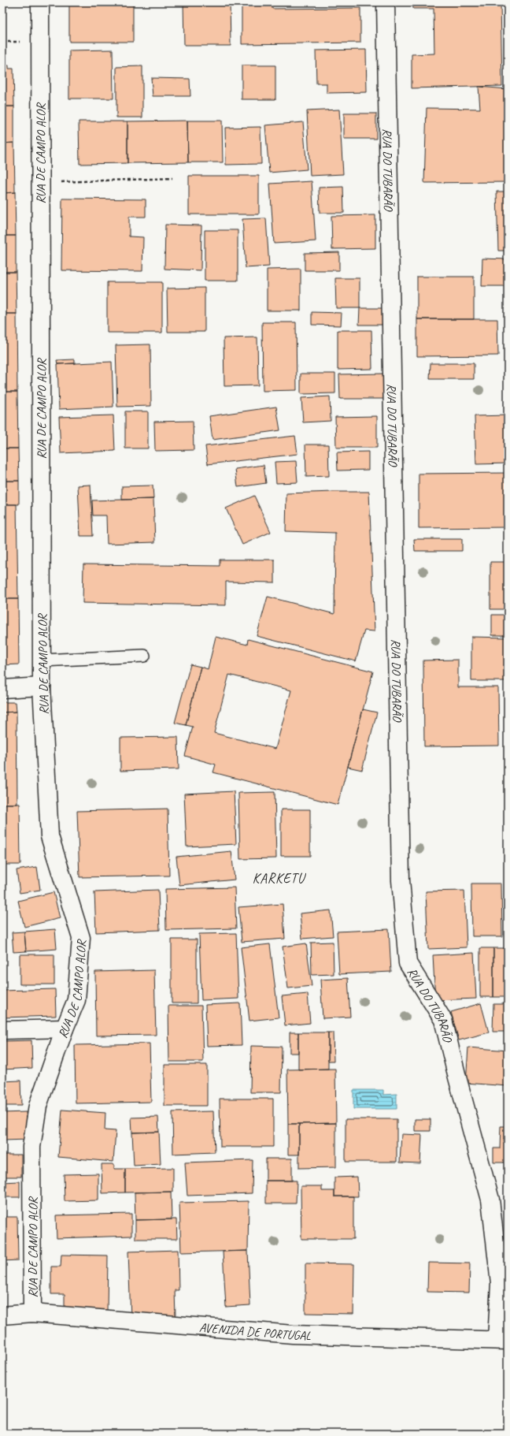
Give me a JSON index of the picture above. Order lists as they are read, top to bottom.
{
  "streets": {
    "street": ["RUA DE CAMPO ALOR", "RUA DO TUBARÃO", "AVENIDA DE PORTUGAL"]
  },
  "crossings": [
    ["RUA DE CAMPO ALOR", "AVENIDA DE PORTUGAL"],
    ["RUA DO TUBARÃO", "AVENIDA DE PORTUGAL"]
  ],
  "districts": ["KARKETU"]
}
